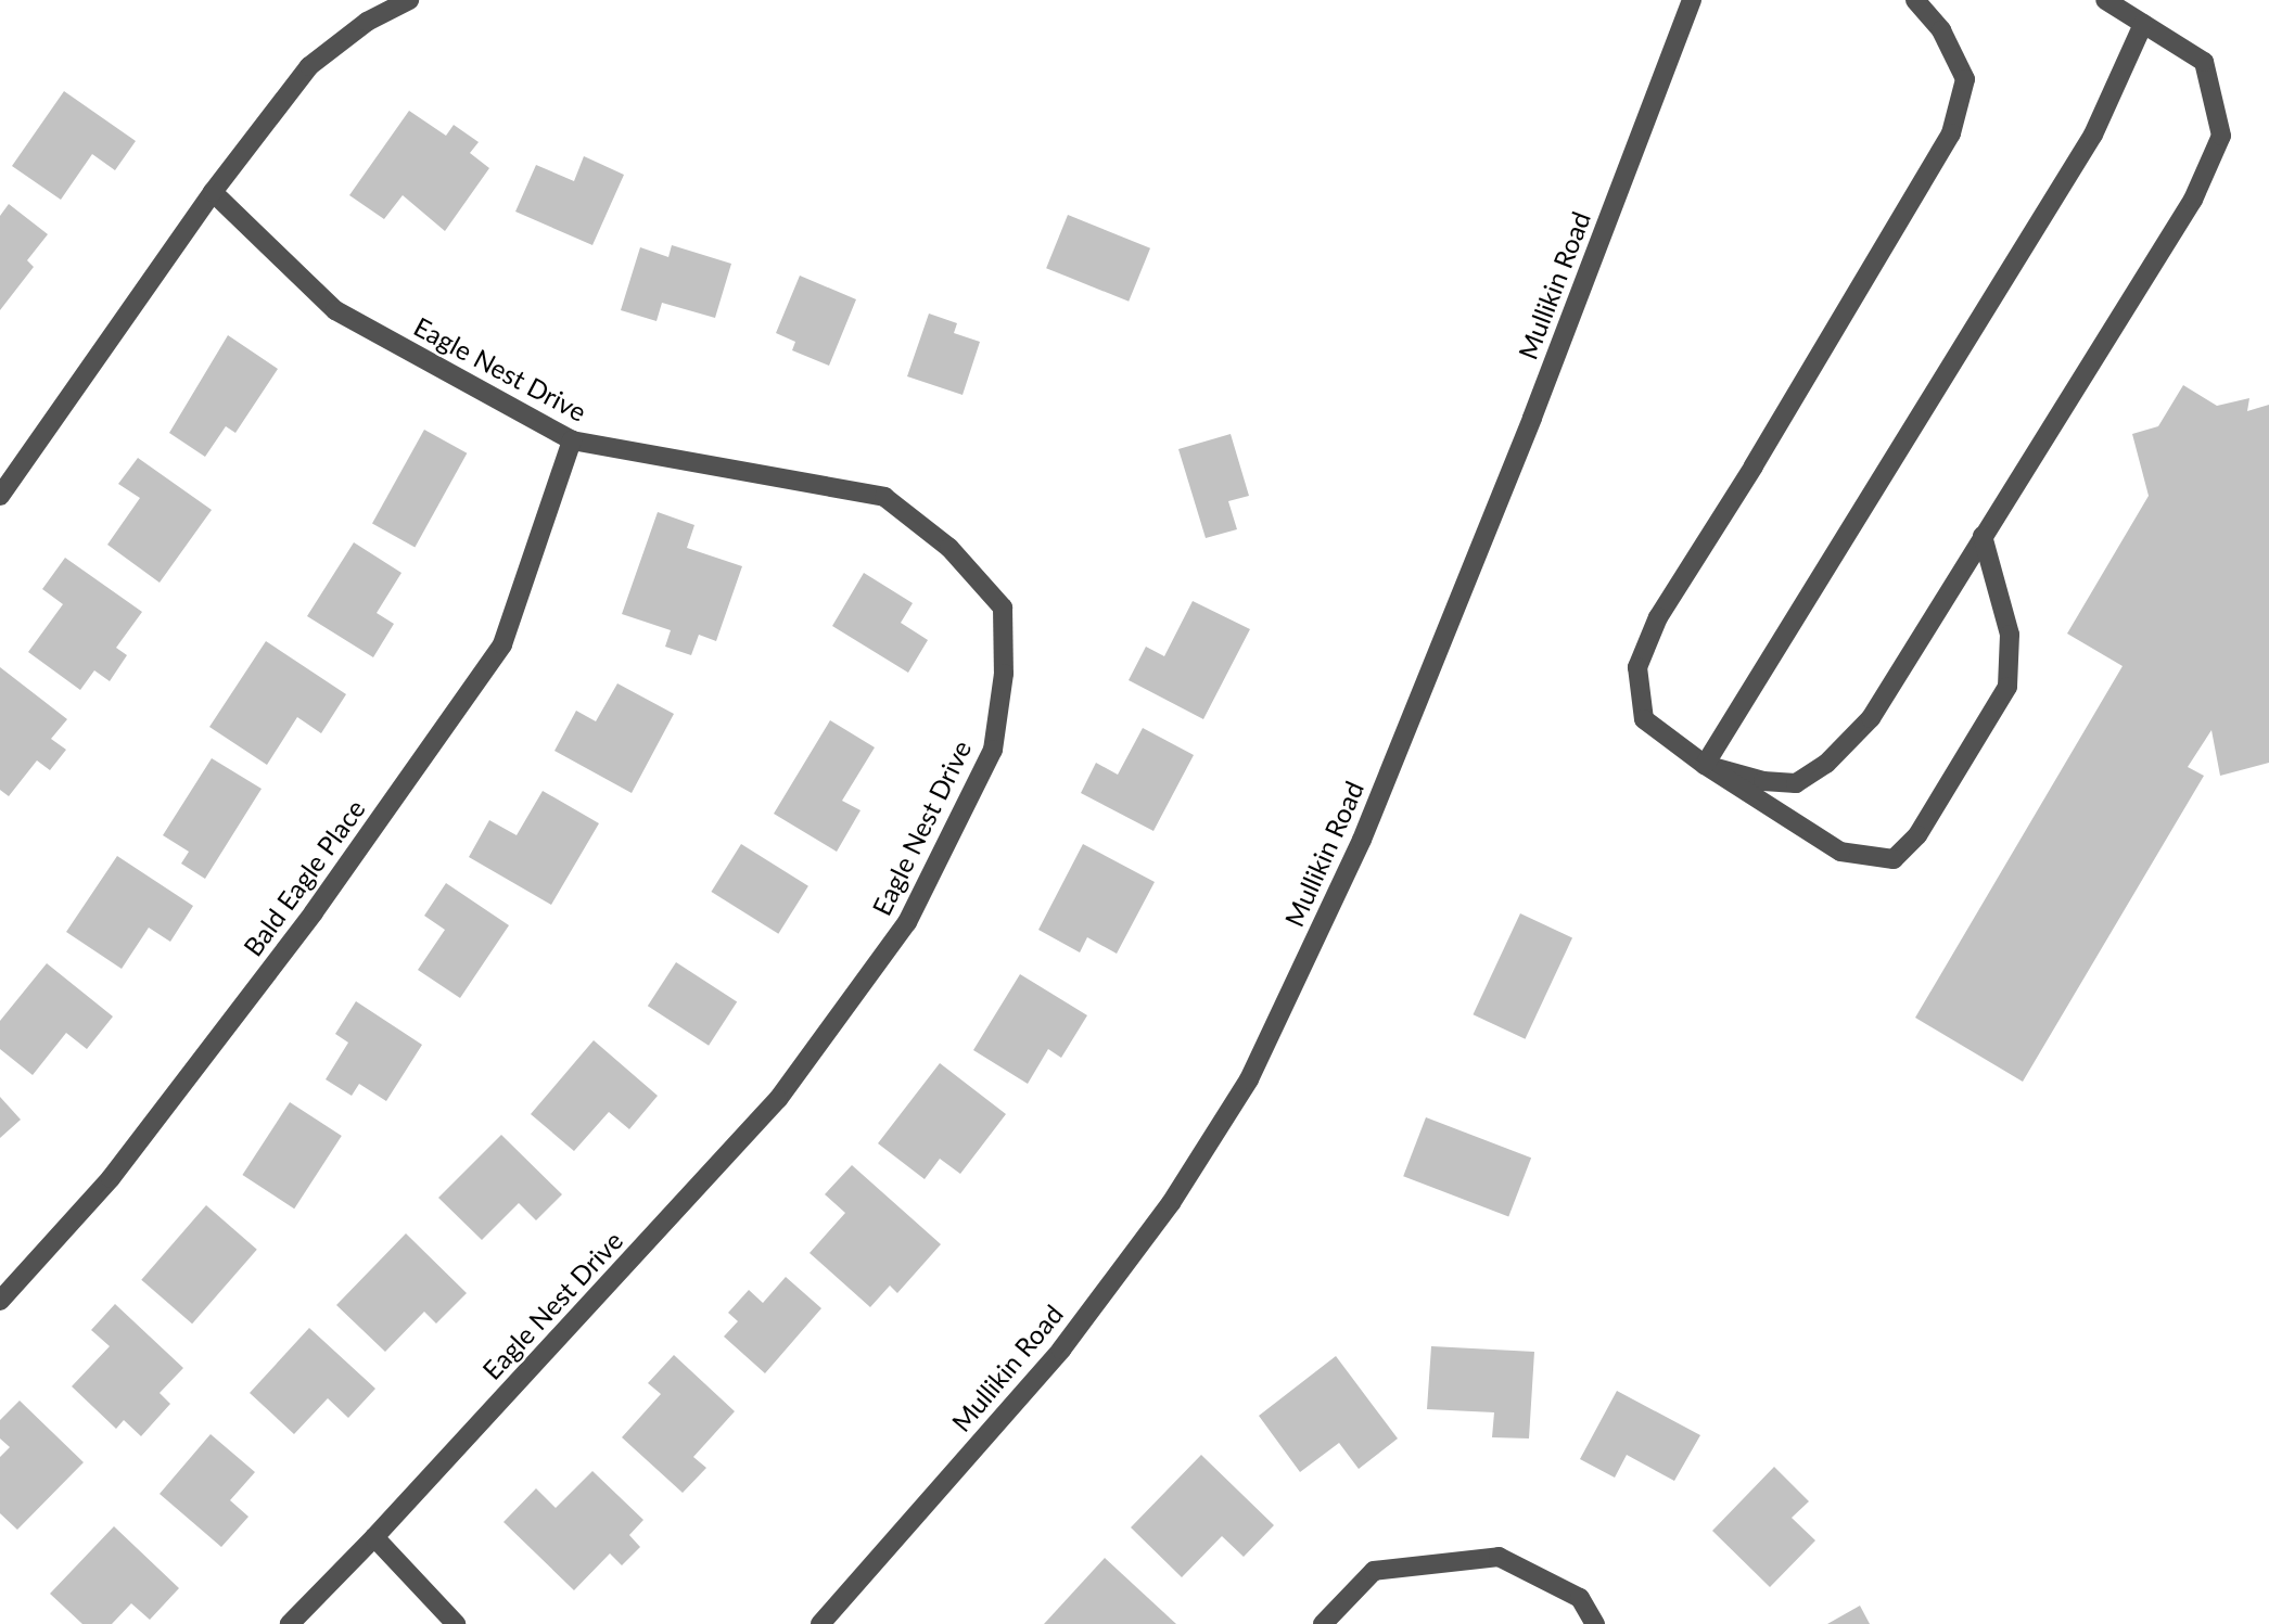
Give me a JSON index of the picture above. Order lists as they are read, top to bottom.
{
  "streets": {
    "street": ["Mullikin Road", "Eagle Nest Drive", "Bald Eagle Place"]
  },
  "crossings": [
    ["Eagle Nest Drive", "Bald Eagle Place"]
  ]
}
